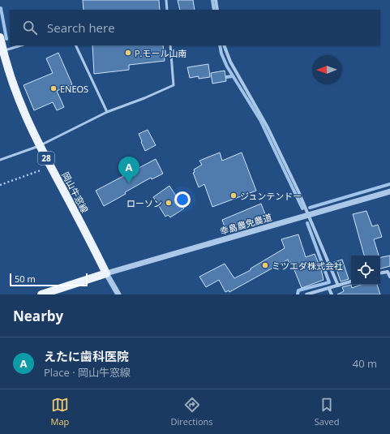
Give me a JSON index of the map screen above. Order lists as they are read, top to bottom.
{
  "streets": {
    "main road": ["28", "岡山牛窓線"],
    "street": ["幸島農免農道"]
  },
  "crossings": [
    ["岡山牛窓線", "幸島農免農道"]
  ],
  "places": [
    "P.モール山南",
    "ENEOS",
    "ジュンテンドー",
    "ローソン",
    "ミツエダ株式会社"
  ],
  "scale_bar": "50 m",
  "north": "left",
  "page": {
    "search": "Search here",
    "pins": "A",
    "scale": "50 m",
    "heading": "Nearby",
    "list": [
      {
        "mark": "A",
        "name": "えたに歯科医院",
        "note": "Place · 岡山牛窓線",
        "value": "40 m"
      }
    ],
    "nav": ["Map", "Directions", "Saved"]
  }
}
